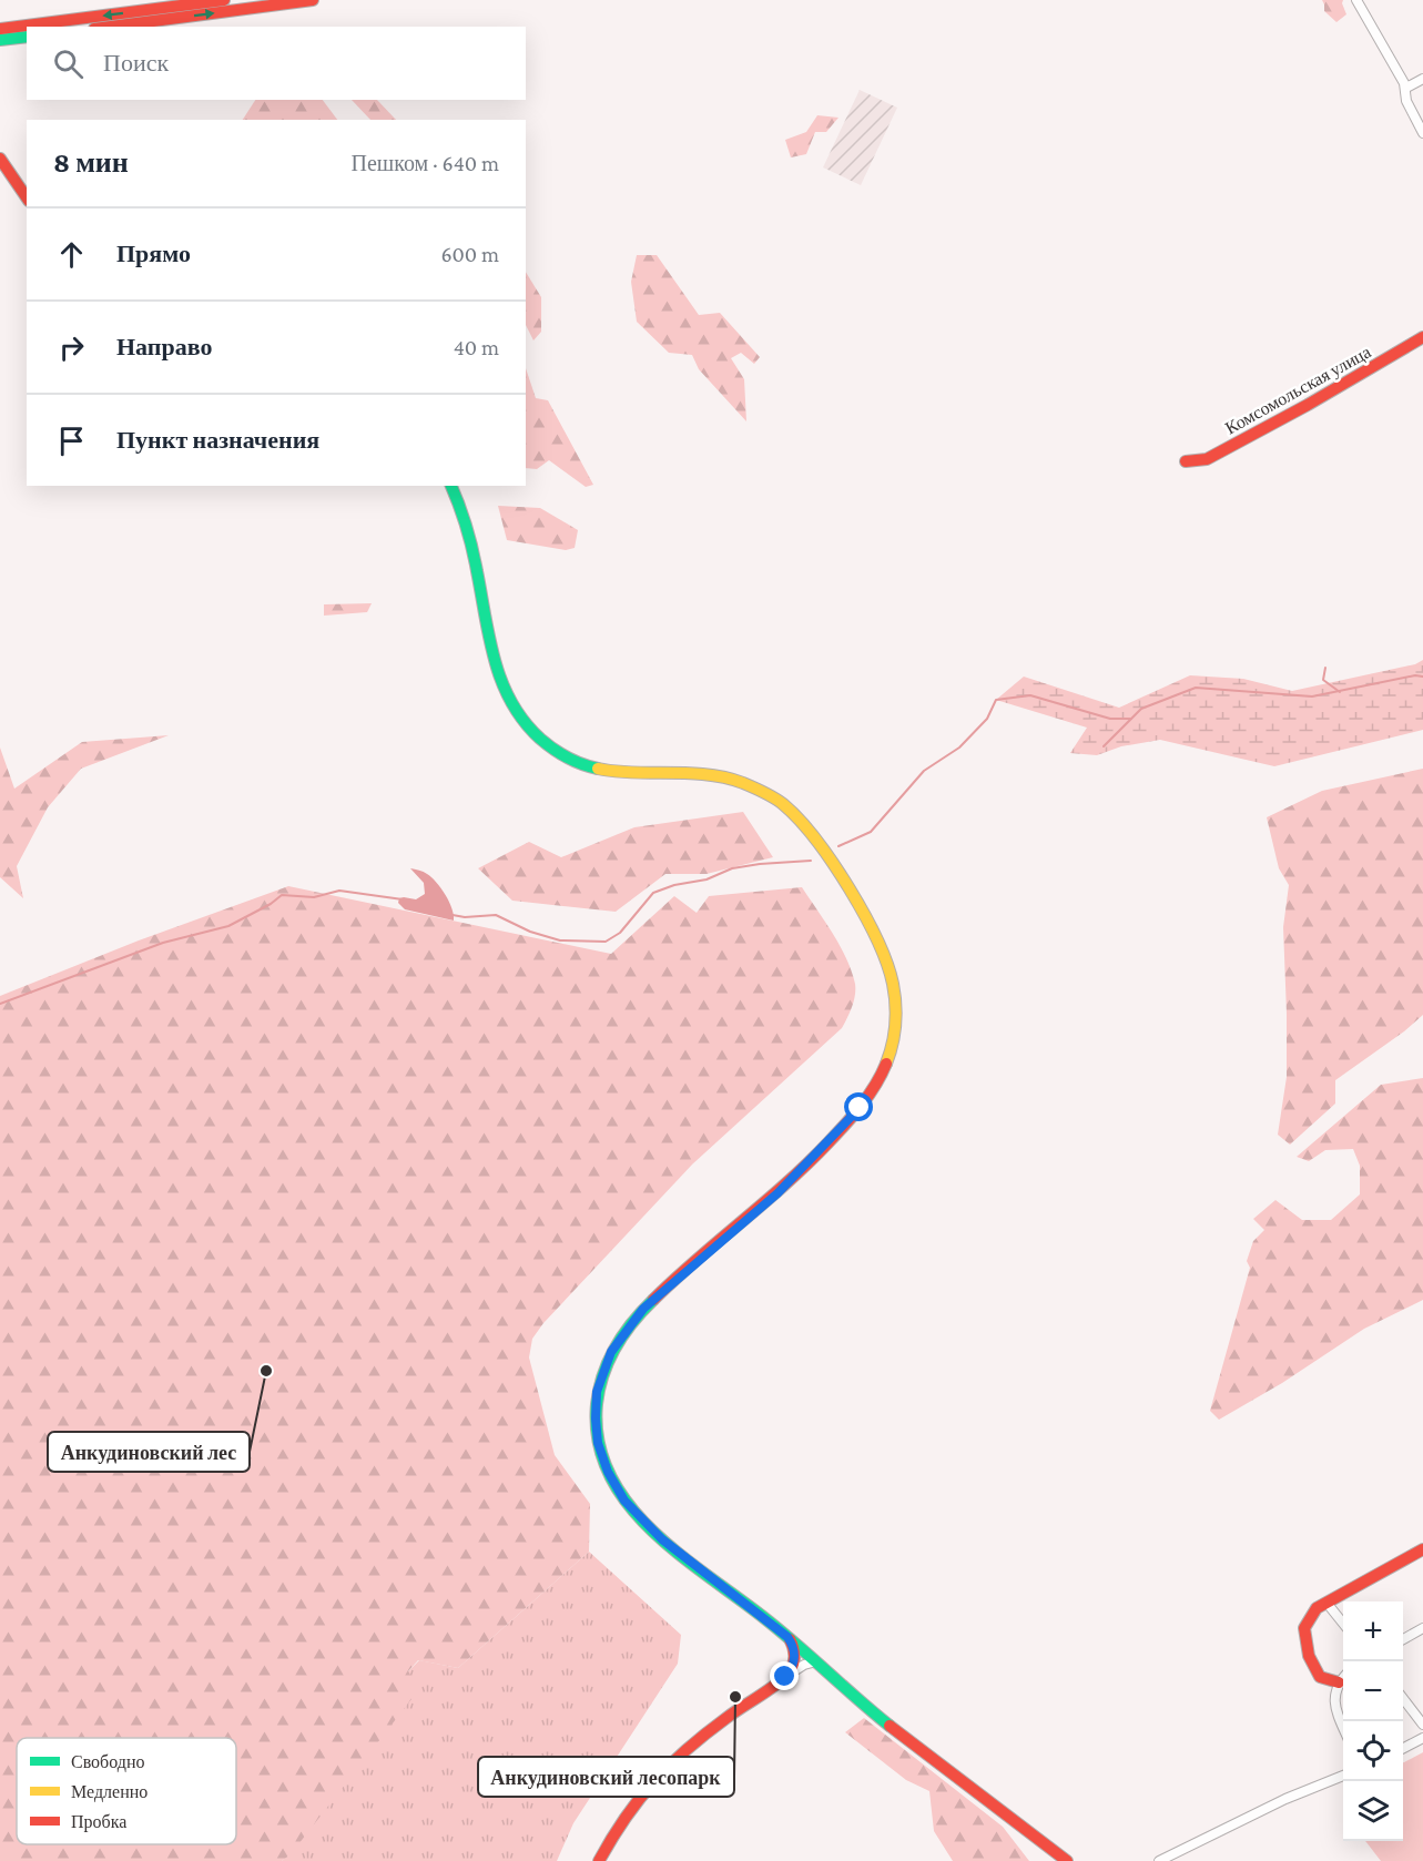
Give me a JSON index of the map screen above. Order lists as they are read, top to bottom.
{
  "streets": {
    "street": ["Комсомольская улица"]
  },
  "places": ["Анкудиновский лес", "Анкудиновский лесопарк"],
  "legend": ["Свободно", "Медленно", "Пробка"],
  "page": {
    "search": "Поиск",
    "heading": ["8 мин", "Пешком · 640 m"],
    "list": [
      ["Прямо", "600 m"],
      ["Направо", "40 m"],
      "Пункт назначения"
    ],
    "map_buttons": ["+", "−"]
  }
}
